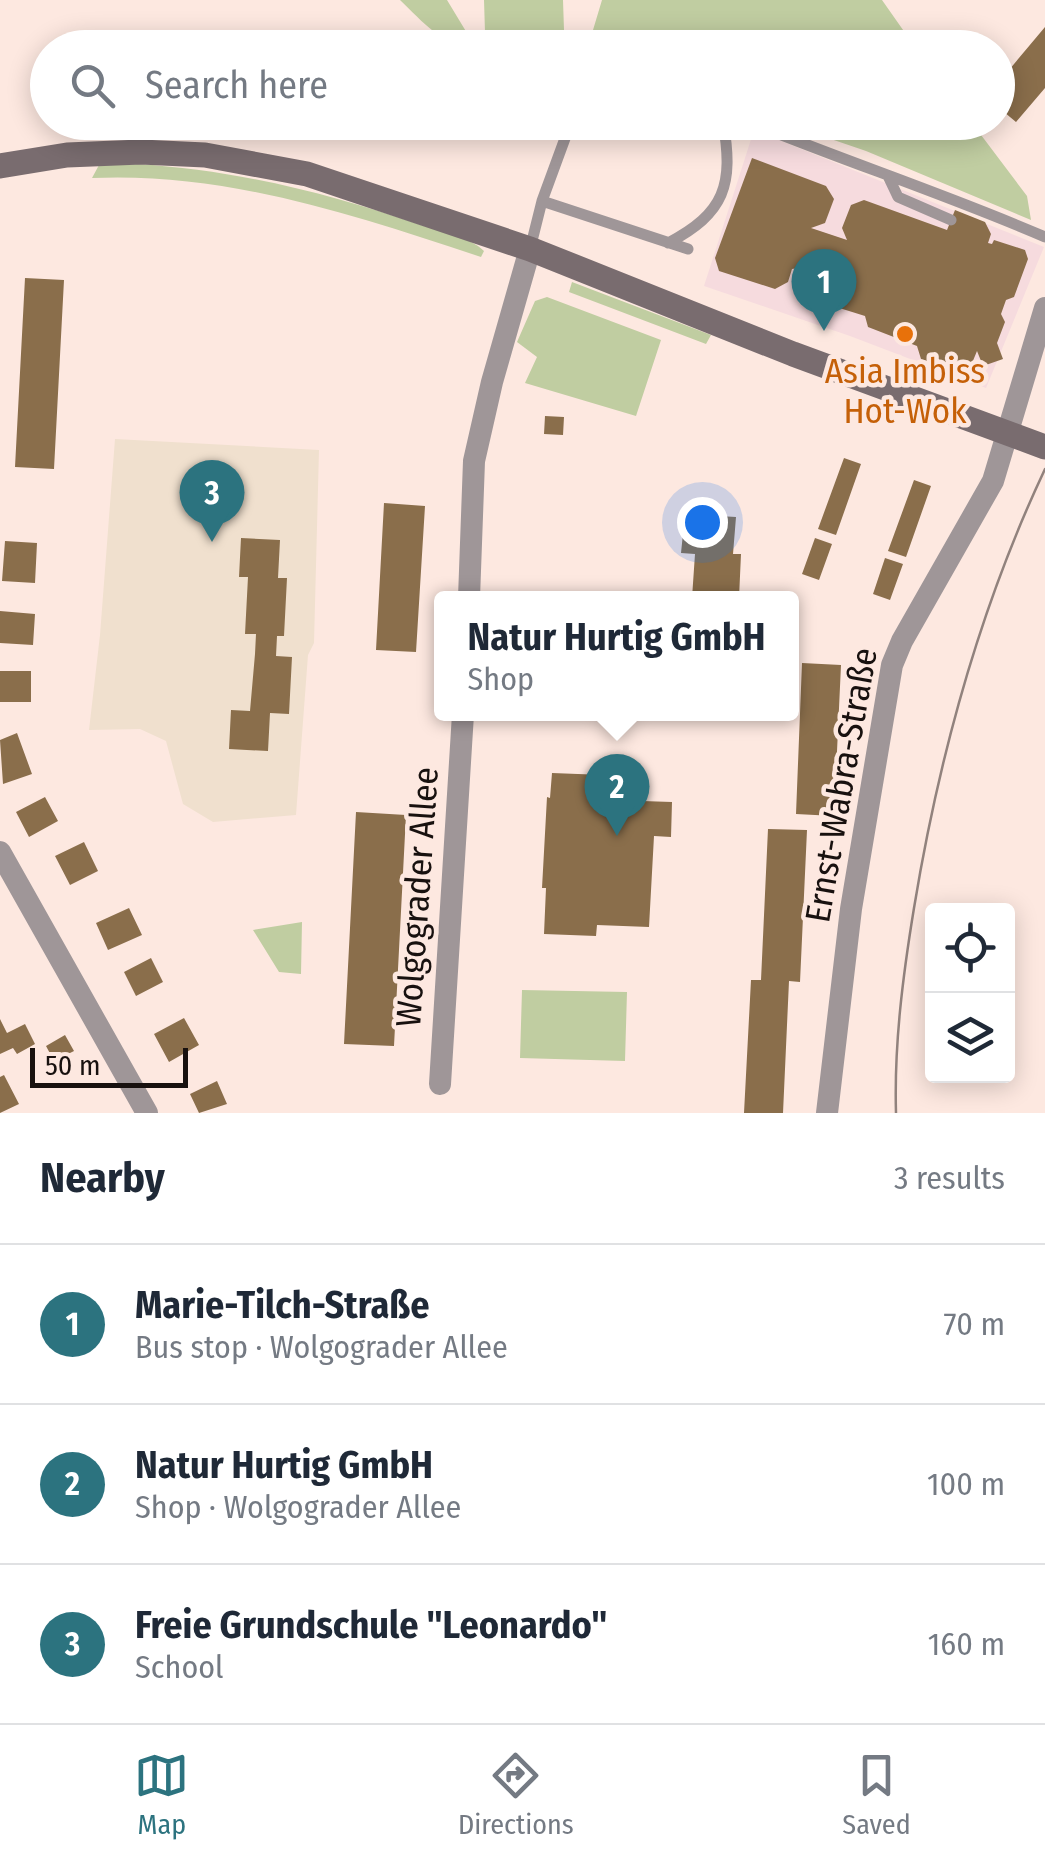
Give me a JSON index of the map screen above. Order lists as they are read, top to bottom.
{
  "streets": {
    "street": ["Ernst-Wabra-Straße", "Wolgograder Allee"]
  },
  "places": ["Asia Imbiss Hot-Wok"],
  "scale_bar": "50 m",
  "page": {
    "search": "Search here",
    "pins": ["1", "3", "2"],
    "popup": ["Natur Hurtig GmbH", "Shop"],
    "scale": "50 m",
    "heading": ["Nearby", "3 results"],
    "list": [
      {
        "mark": "1",
        "name": "Marie-Tilch-Straße",
        "note": "Bus stop · Wolgograder Allee",
        "value": "70 m"
      },
      {
        "mark": "2",
        "name": "Natur Hurtig GmbH",
        "note": "Shop · Wolgograder Allee",
        "value": "100 m"
      },
      {
        "mark": "3",
        "name": "Freie Grundschule \"Leonardo\"",
        "note": "School",
        "value": "160 m"
      }
    ],
    "nav": ["Map", "Directions", "Saved"]
  }
}
